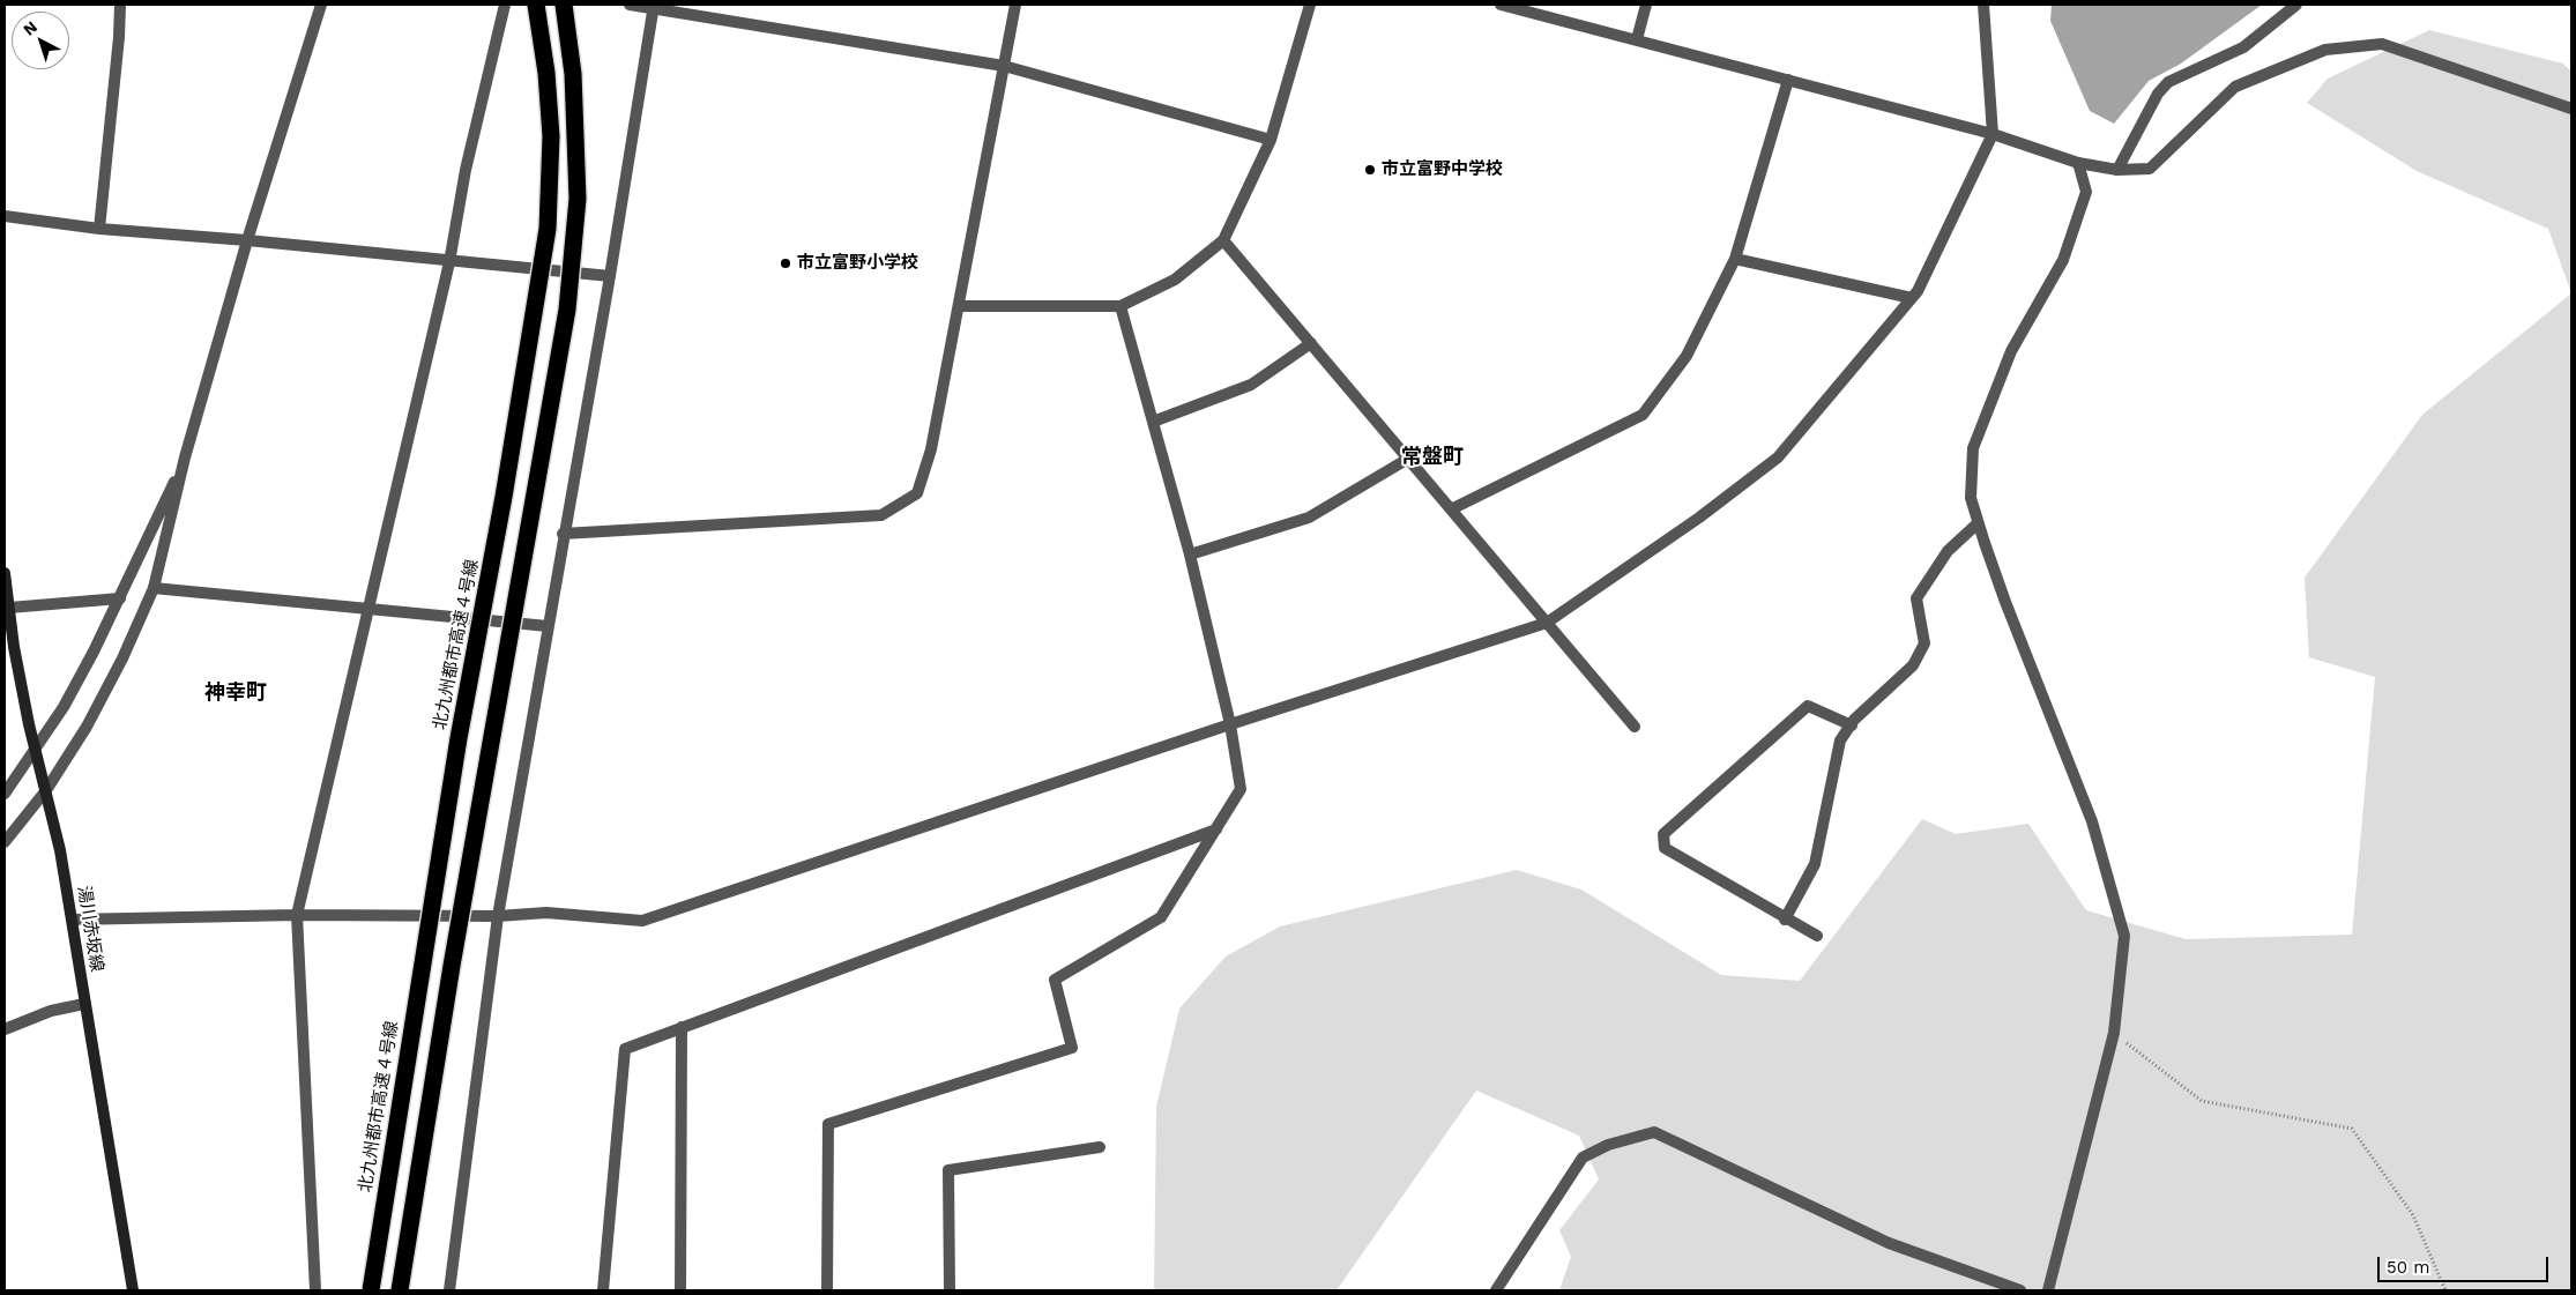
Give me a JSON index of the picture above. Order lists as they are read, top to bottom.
{
  "streets": {
    "highway": ["北九州都市高速４号線"],
    "main road": ["湯川赤坂線"]
  },
  "districts": ["常盤町", "神幸町"],
  "places": ["市立富野中学校", "市立富野小学校"],
  "scale_bar": "50 m",
  "north": "top left"
}
